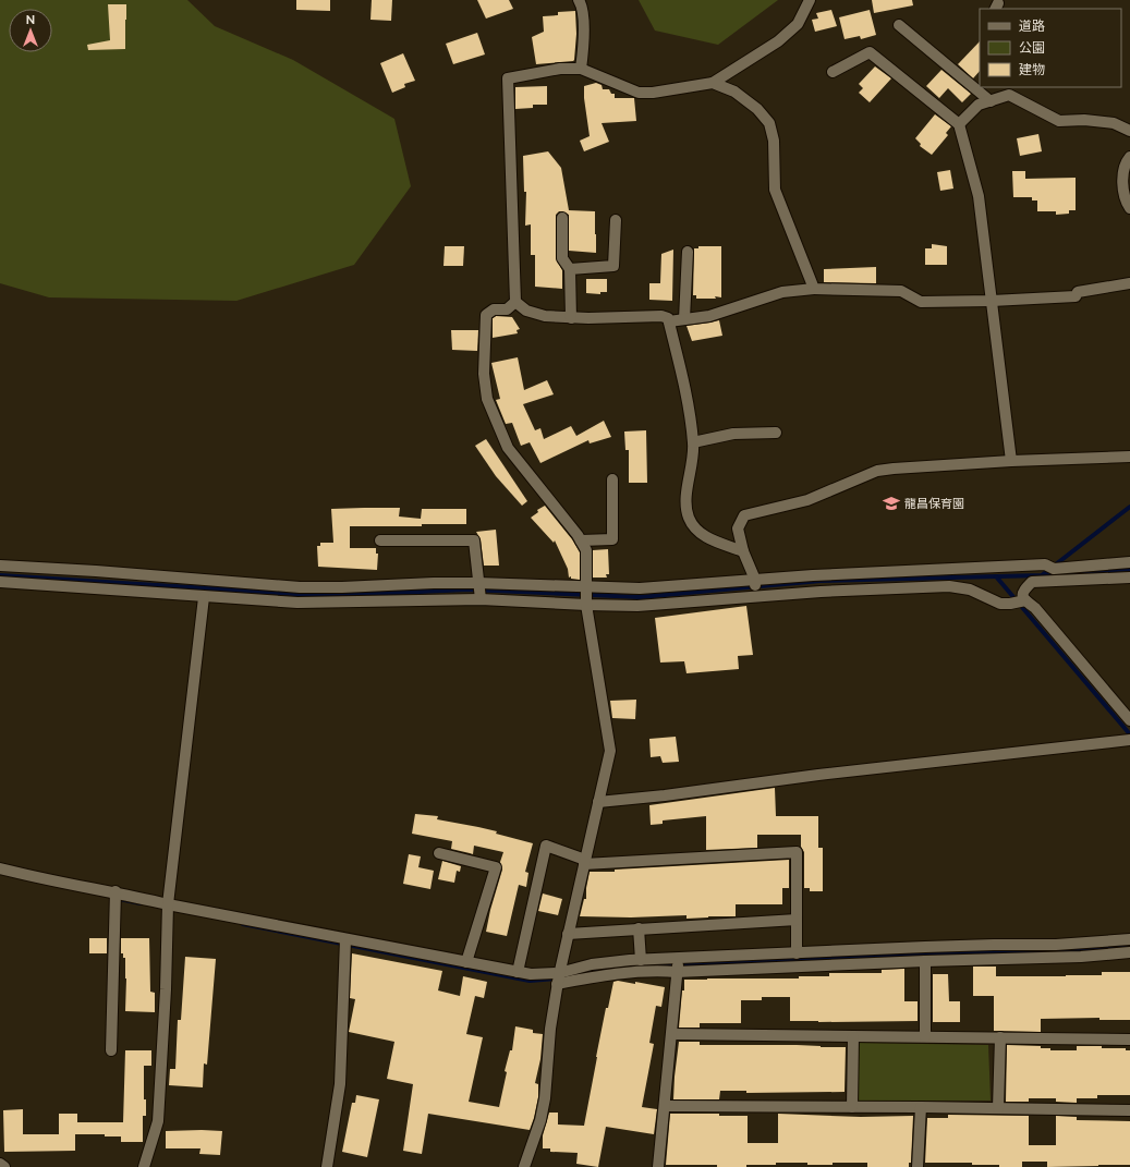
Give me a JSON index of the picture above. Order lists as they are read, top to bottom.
{
  "places": {
    "school or university": ["龍昌保育園"]
  },
  "legend": ["道路", "公園", "建物"],
  "north": "top"
}
